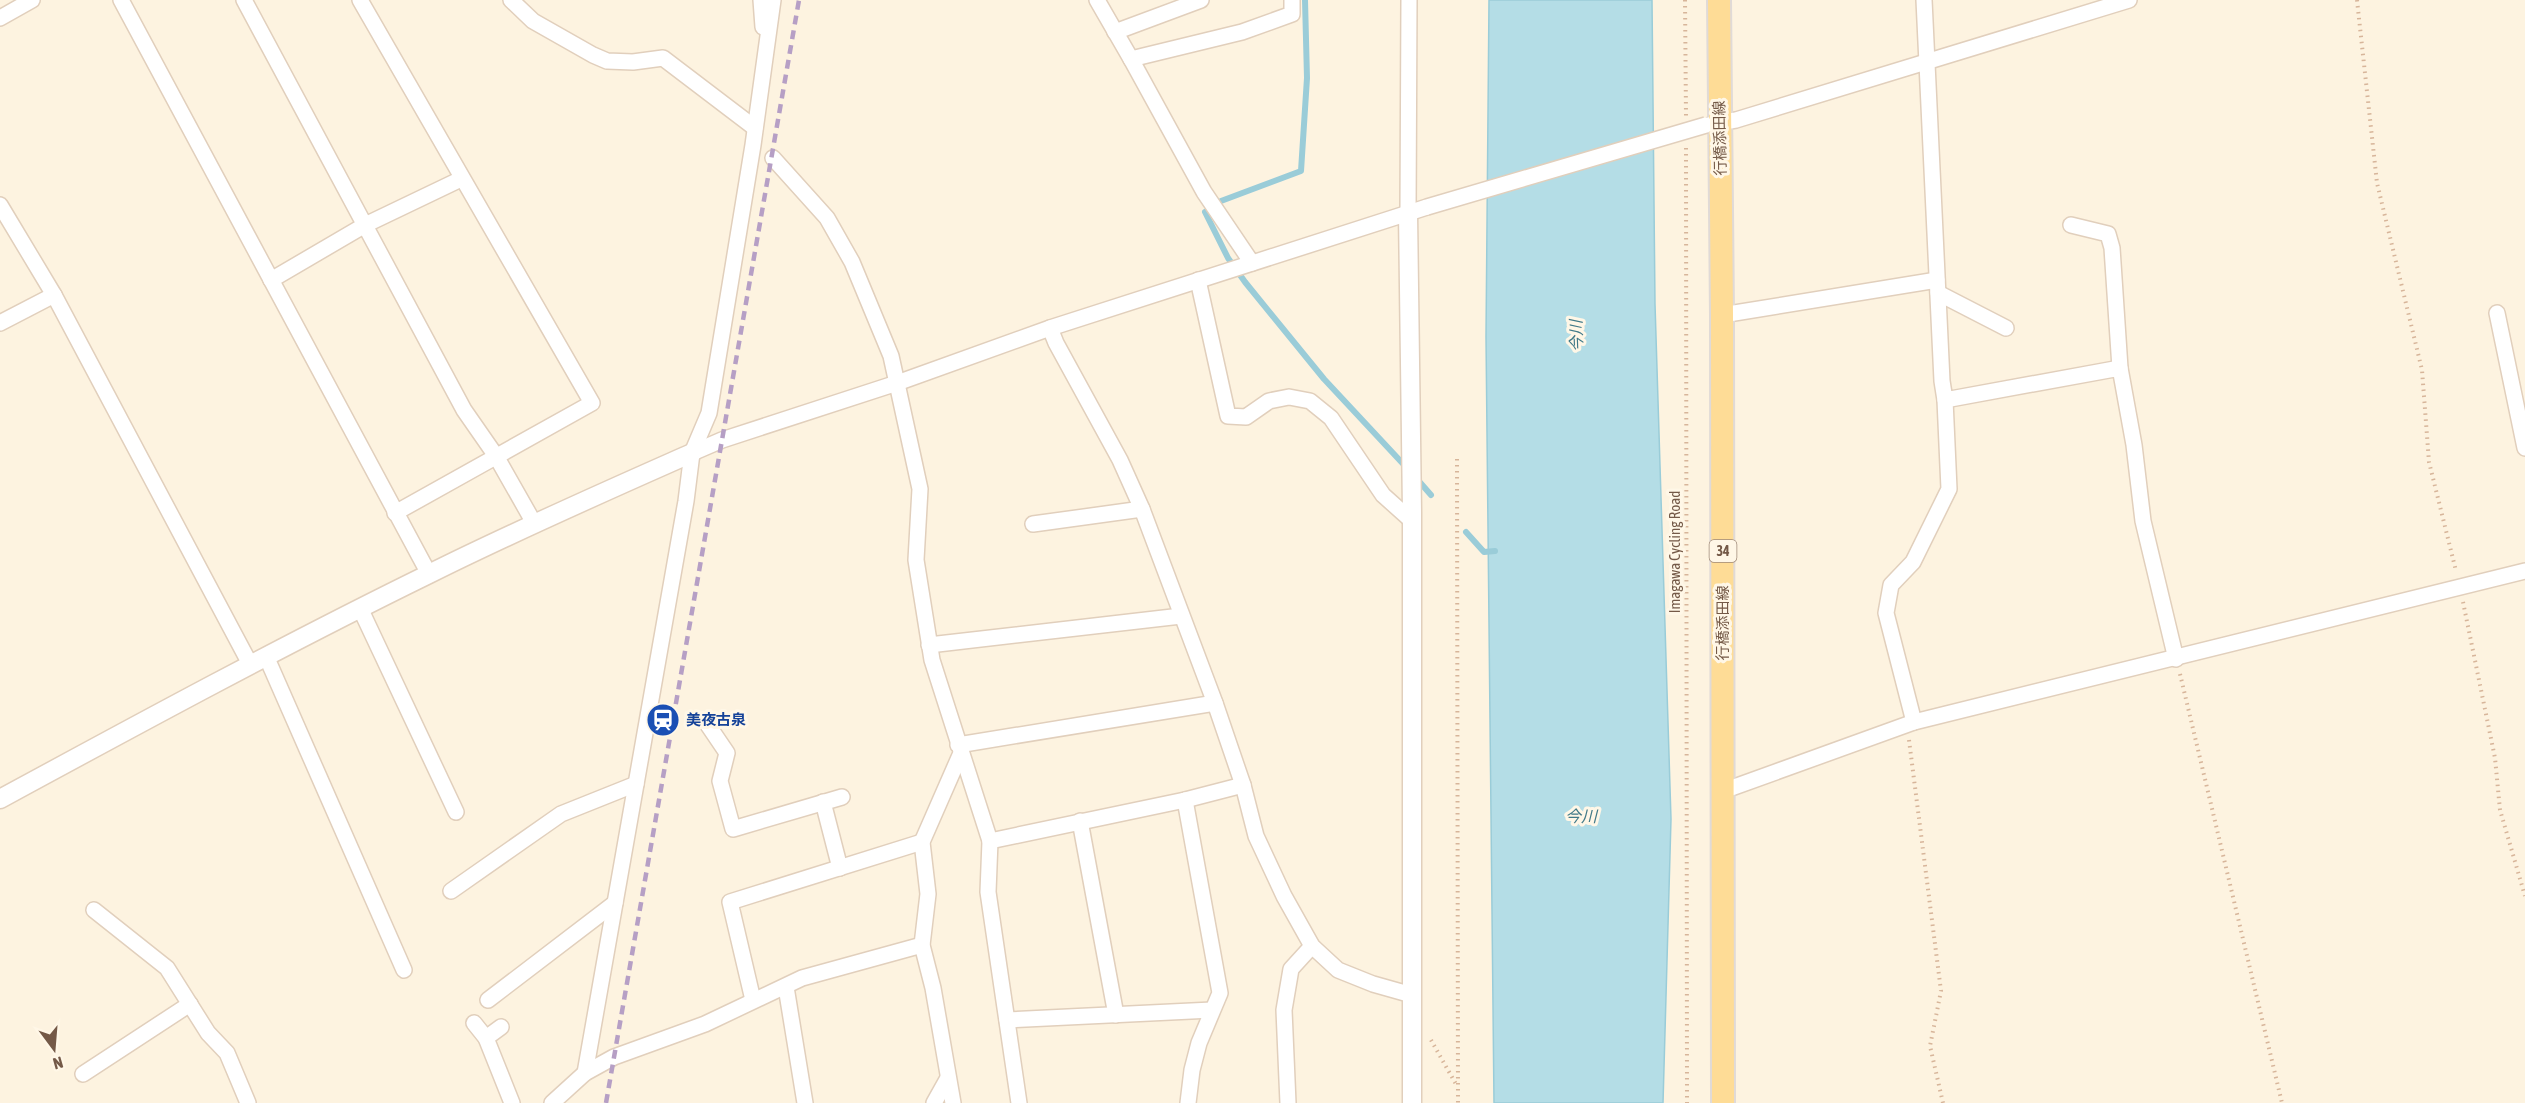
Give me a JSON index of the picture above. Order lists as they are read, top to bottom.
{
  "streets": {
    "main road": ["行橋添田線", "34"],
    "path": ["Imagawa Cycling Road"]
  },
  "water": ["今川"],
  "places": {
    "station": ["美夜古泉"]
  },
  "north": "bottom"
}
